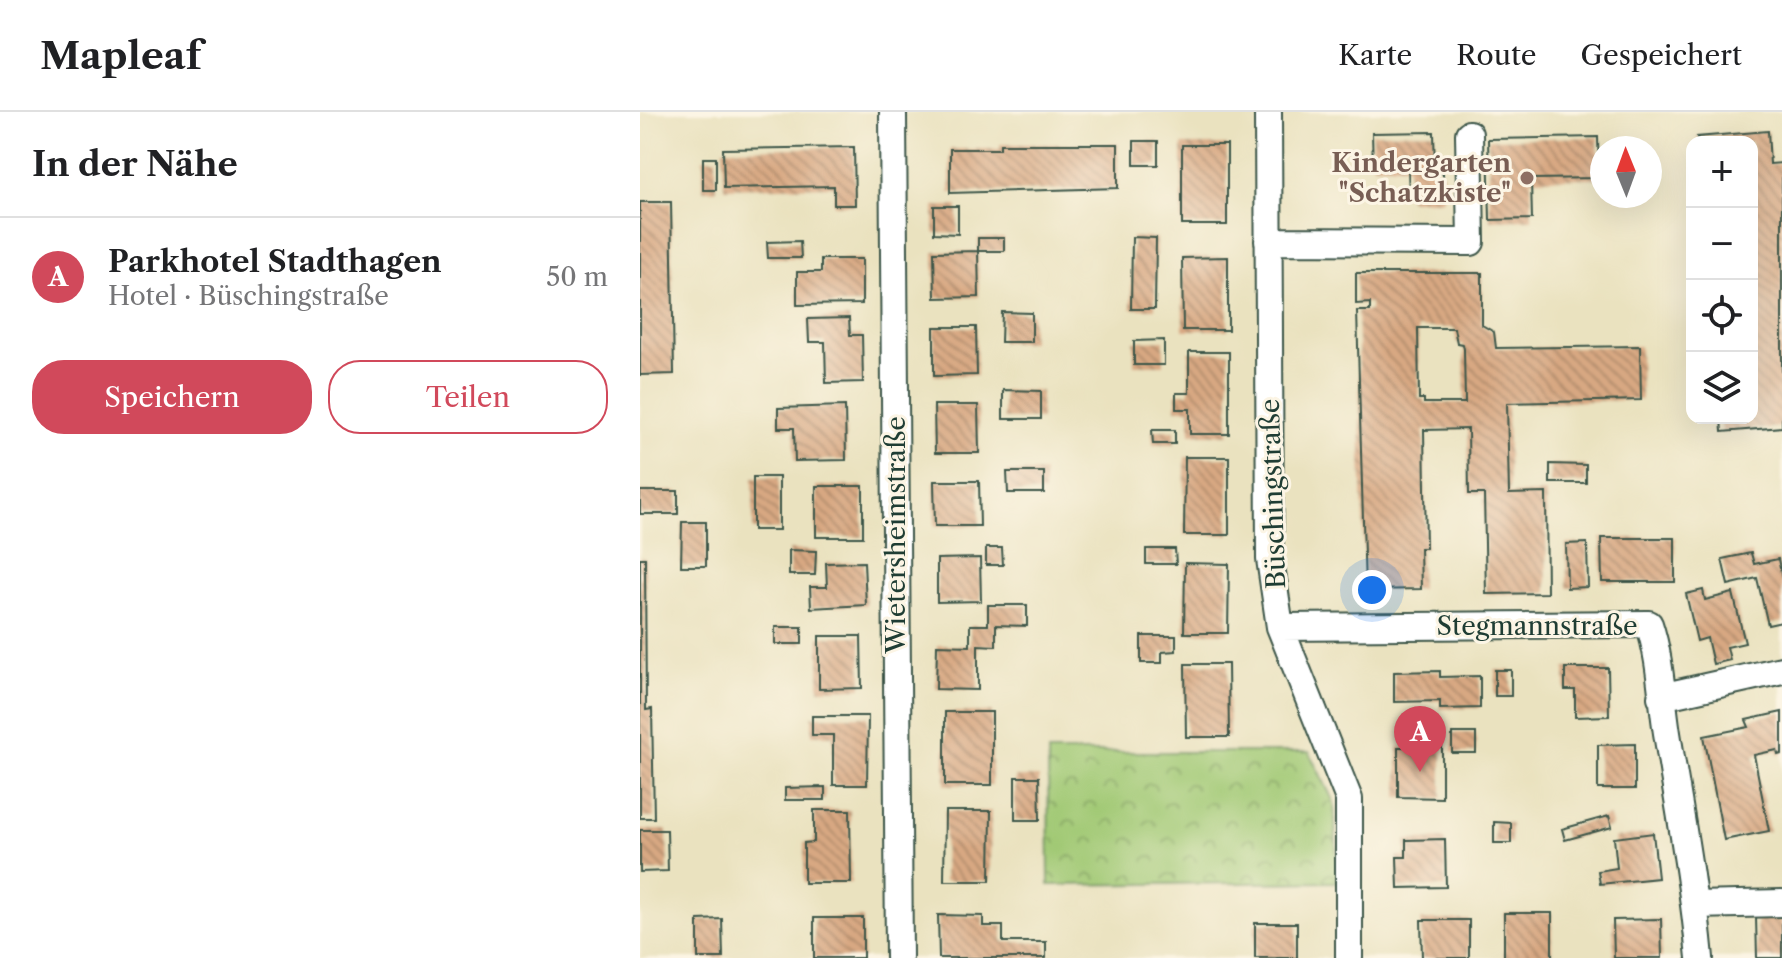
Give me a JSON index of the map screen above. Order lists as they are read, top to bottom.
{
  "streets": {
    "street": ["Büschingstraße", "Wietersheimstraße", "Stegmannstraße"]
  },
  "crossings": [
    ["Büschingstraße", "Stegmannstraße"]
  ],
  "places": ["Kindergarten \"Schatzkiste\""],
  "north": "top",
  "page": {
    "header": "Mapleaf",
    "nav": ["Karte", "Route", "Gespeichert"],
    "heading": "In der Nähe",
    "map_buttons": ["+", "−"],
    "list": [
      {
        "mark": "A",
        "name": "Parkhotel Stadthagen",
        "note": "Hotel · Büschingstraße",
        "value": "50 m"
      }
    ],
    "buttons": ["Speichern", "Teilen"],
    "pins": "A"
  }
}
